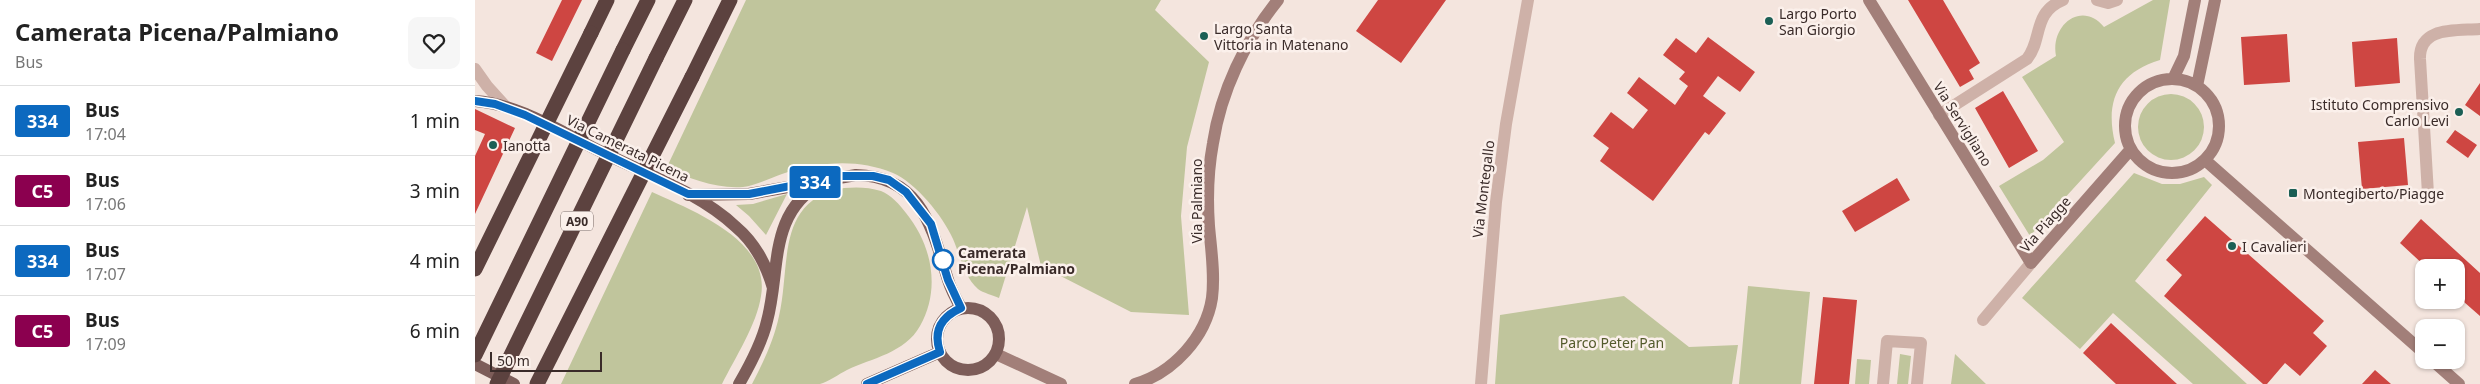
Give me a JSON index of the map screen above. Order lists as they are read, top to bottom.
{
  "streets": {
    "highway": ["A90"],
    "main road": ["Via Camerata Picena"],
    "street": [
      "Via Servigliano",
      "Via Montegallo",
      "Via Palmiano",
      "Via Piagge"
    ]
  },
  "crossings": [
    ["Via Servigliano", "Via Piagge"]
  ],
  "parks": ["Parco Peter Pan"],
  "places": {
    "other": [
      "Largo Porto San Giorgio",
      "Largo Santa Vittoria in Matenano",
      "Istituto Comprensivo Carlo Levi",
      "Ianotta",
      "I Cavalieri",
      "Camerata Picena/Palmiano"
    ],
    "transit": ["Montegiberto/Piagge"]
  },
  "lines": ["bus line 334"],
  "scale_bar": "50 m",
  "page": {
    "heading": ["Camerata Picena/Palmiano", "Bus"],
    "on_map": "334",
    "list": [
      {
        "mark": "334",
        "name": "Bus",
        "note": "17:04",
        "value": "1 min"
      },
      {
        "mark": "C5",
        "name": "Bus",
        "note": "17:06",
        "value": "3 min"
      },
      {
        "mark": "334",
        "name": "Bus",
        "note": "17:07",
        "value": "4 min"
      },
      {
        "mark": "C5",
        "name": "Bus",
        "note": "17:09",
        "value": "6 min"
      }
    ],
    "map_buttons": ["+", "−"],
    "scale": "50 m"
  }
}
